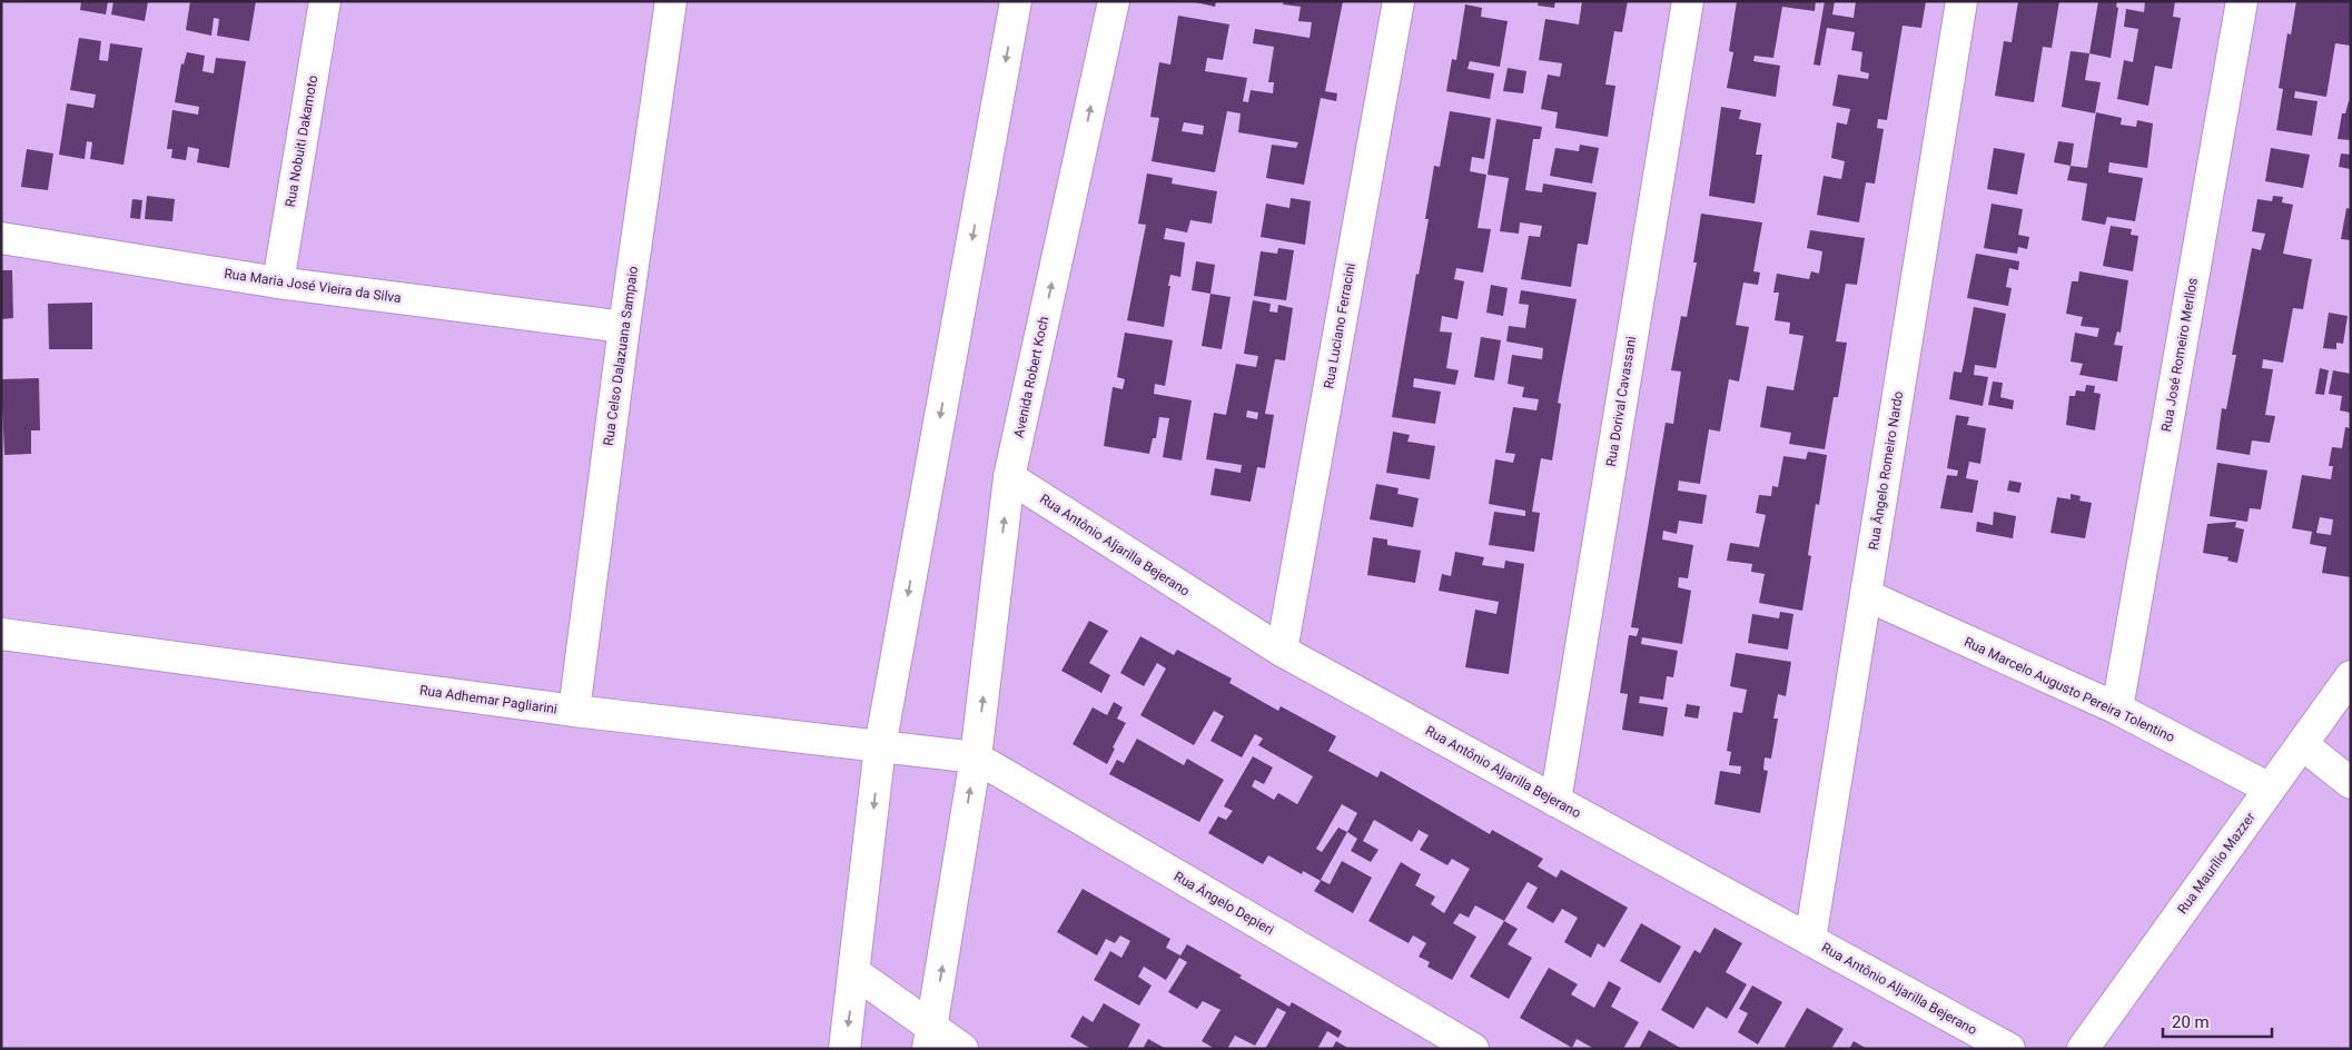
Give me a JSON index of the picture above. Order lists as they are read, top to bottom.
{
  "streets": {
    "street": [
      "Rua Nobuiti Dakamoto",
      "Rua Maria José Vieira da Silva",
      "Rua Luciano Ferracini",
      "Rua José Romeiro Merllos",
      "Rua Celso Dalazuana Sampaio",
      "Avenida Robert Koch",
      "Rua Dorival Cavassani",
      "Rua Ângelo Romeiro Nardo",
      "Rua Antônio Aljarilla Bejerano",
      "Rua Marcelo Augusto Pereira Tolentino",
      "Rua Adhemar Pagliarini",
      "Rua Maurílio Mazzer",
      "Rua Ângelo Depieri"
    ]
  },
  "crossings": [
    ["Rua Nobuiti Dakamoto", "Rua Maria José Vieira da Silva"],
    ["Rua Maria José Vieira da Silva", "Rua Celso Dalazuana Sampaio"],
    ["Rua Luciano Ferracini", "Rua Antônio Aljarilla Bejerano"],
    ["Rua José Romeiro Merllos", "Rua Marcelo Augusto Pereira Tolentino"],
    ["Rua Celso Dalazuana Sampaio", "Rua Adhemar Pagliarini"],
    ["Avenida Robert Koch", "Rua Antônio Aljarilla Bejerano"],
    ["Avenida Robert Koch", "Rua Adhemar Pagliarini"],
    ["Avenida Robert Koch", "Rua Ângelo Depieri"],
    ["Rua Dorival Cavassani", "Rua Antônio Aljarilla Bejerano"],
    ["Rua Ângelo Romeiro Nardo", "Rua Antônio Aljarilla Bejerano"],
    ["Rua Ângelo Romeiro Nardo", "Rua Marcelo Augusto Pereira Tolentino"],
    ["Rua Marcelo Augusto Pereira Tolentino", "Rua Maurílio Mazzer"],
    ["Rua Adhemar Pagliarini", "Rua Ângelo Depieri"]
  ],
  "scale_bar": "20 m"
}
